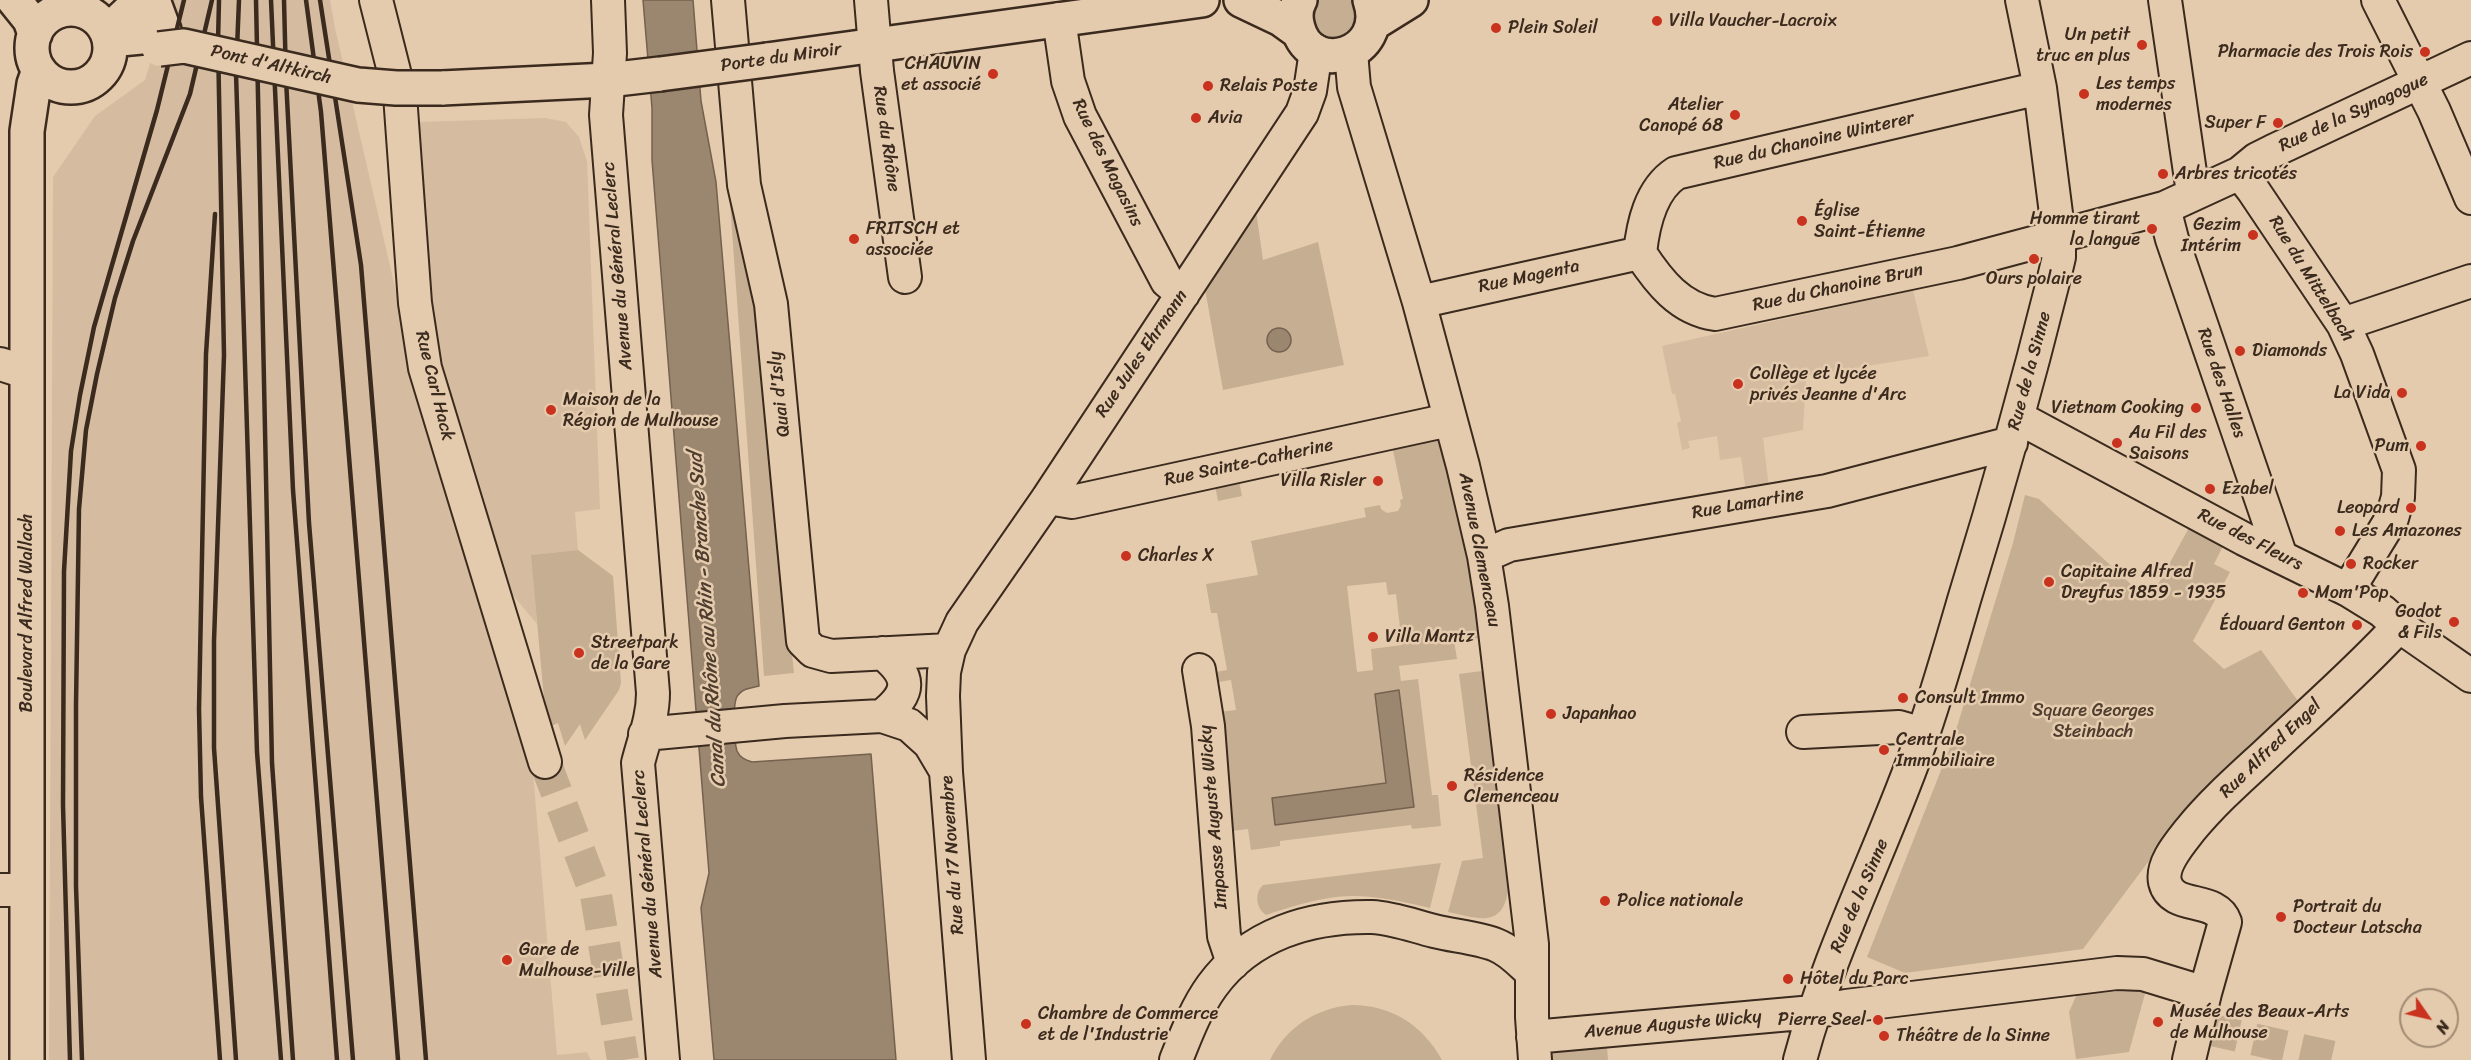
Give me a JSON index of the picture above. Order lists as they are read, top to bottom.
{
  "streets": {
    "main road": ["Porte du Miroir", "Pont d'Altkirch", "Boulevard Alfred Wallach"],
    "street": [
      "Rue de la Synagogue",
      "Rue du Rhône",
      "Rue du Chanoine Winterer",
      "Rue des Magasins",
      "Avenue du Général Leclerc",
      "Rue Magenta",
      "Rue du Mittelbach",
      "Rue du Chanoine Brun",
      "Rue Jules Ehrmann",
      "Rue de la Sinne",
      "Rue des Halles",
      "Rue Carl Hack",
      "Quai d'Isly",
      "Rue Sainte-Catherine",
      "Rue Lamartine",
      "Rue des Fleurs",
      "Avenue Clemenceau",
      "Rue Alfred Engel",
      "Impasse Auguste Wicky",
      "Rue du 17 Novembre",
      "Avenue Auguste Wicky"
    ]
  },
  "crossings": [
    ["Porte du Miroir", "Pont d'Altkirch"],
    ["Porte du Miroir", "Rue du Rhône"],
    ["Porte du Miroir", "Rue des Magasins"],
    ["Porte du Miroir", "Avenue du Général Leclerc"],
    ["Rue de la Synagogue", "Rue du Mittelbach"],
    ["Rue de la Synagogue", "Rue du Chanoine Brun"],
    ["Rue de la Synagogue", "Rue des Halles"],
    ["Rue du Chanoine Winterer", "Rue Magenta"],
    ["Rue du Chanoine Winterer", "Rue du Chanoine Brun"],
    ["Rue du Chanoine Winterer", "Rue de la Sinne"],
    ["Rue des Magasins", "Rue Jules Ehrmann"],
    ["Rue Magenta", "Rue du Chanoine Brun"],
    ["Rue Magenta", "Avenue Clemenceau"],
    ["Rue du Mittelbach", "Rue des Fleurs"],
    ["Rue du Chanoine Brun", "Rue de la Sinne"],
    ["Rue du Chanoine Brun", "Rue des Halles"],
    ["Rue Jules Ehrmann", "Quai d'Isly"],
    ["Rue Jules Ehrmann", "Rue Sainte-Catherine"],
    ["Rue Jules Ehrmann", "Rue du 17 Novembre"],
    ["Rue de la Sinne", "Rue Lamartine"],
    ["Rue de la Sinne", "Rue des Fleurs"],
    ["Rue de la Sinne", "Avenue Auguste Wicky"],
    ["Rue des Halles", "Rue des Fleurs"],
    ["Quai d'Isly", "Rue du 17 Novembre"],
    ["Rue Sainte-Catherine", "Avenue Clemenceau"],
    ["Rue Lamartine", "Rue des Fleurs"],
    ["Rue Lamartine", "Avenue Clemenceau"],
    ["Rue des Fleurs", "Rue Alfred Engel"],
    ["Avenue Clemenceau", "Avenue Auguste Wicky"],
    ["Rue Alfred Engel", "Avenue Auguste Wicky"]
  ],
  "water": ["Canal du Rhône au Rhin - Branche Sud"],
  "parks": ["Square Georges Steinbach"],
  "places": [
    "Villa Vaucher-Lacroix",
    "Plein Soleil",
    "Un petit truc en plus",
    "Pharmacie des Trois Rois",
    "CHAUVIN et associé",
    "Relais Poste",
    "Les temps modernes",
    "Atelier Canopé 68",
    "Avia",
    "Super F",
    "Arbres tricotés",
    "Église Saint-Étienne",
    "Homme tirant la langue",
    "Gezim Intérim",
    "FRITSCH et associée",
    "Ours polaire",
    "Diamonds",
    "Collège et lycée privés Jeanne d'Arc",
    "La Vida",
    "Vietnam Cooking",
    "Maison de la Région de Mulhouse",
    "Au Fil des Saisons",
    "Pum",
    "Villa Risler",
    "Ezabel",
    "Leopard",
    "Les Amazones",
    "Charles X",
    "Rocker",
    "Capitaine Alfred Dreyfus 1859 - 1935",
    "Mom'Pop",
    "Godot & Fils",
    "Édouard Genton",
    "Villa Mantz",
    "Streetpark de la Gare",
    "Consult Immo",
    "Japanhao",
    "Centrale Immobiliaire",
    "Résidence Clemenceau",
    "Police nationale",
    "Portrait du Docteur Latscha",
    "Gare de Mulhouse-Ville",
    "Hôtel du Parc",
    "Pierre Seel",
    "Musée des Beaux-Arts de Mulhouse",
    "Chambre de Commerce et de l'Industrie",
    "Théâtre de la Sinne"
  ],
  "north": "bottom right"
}
